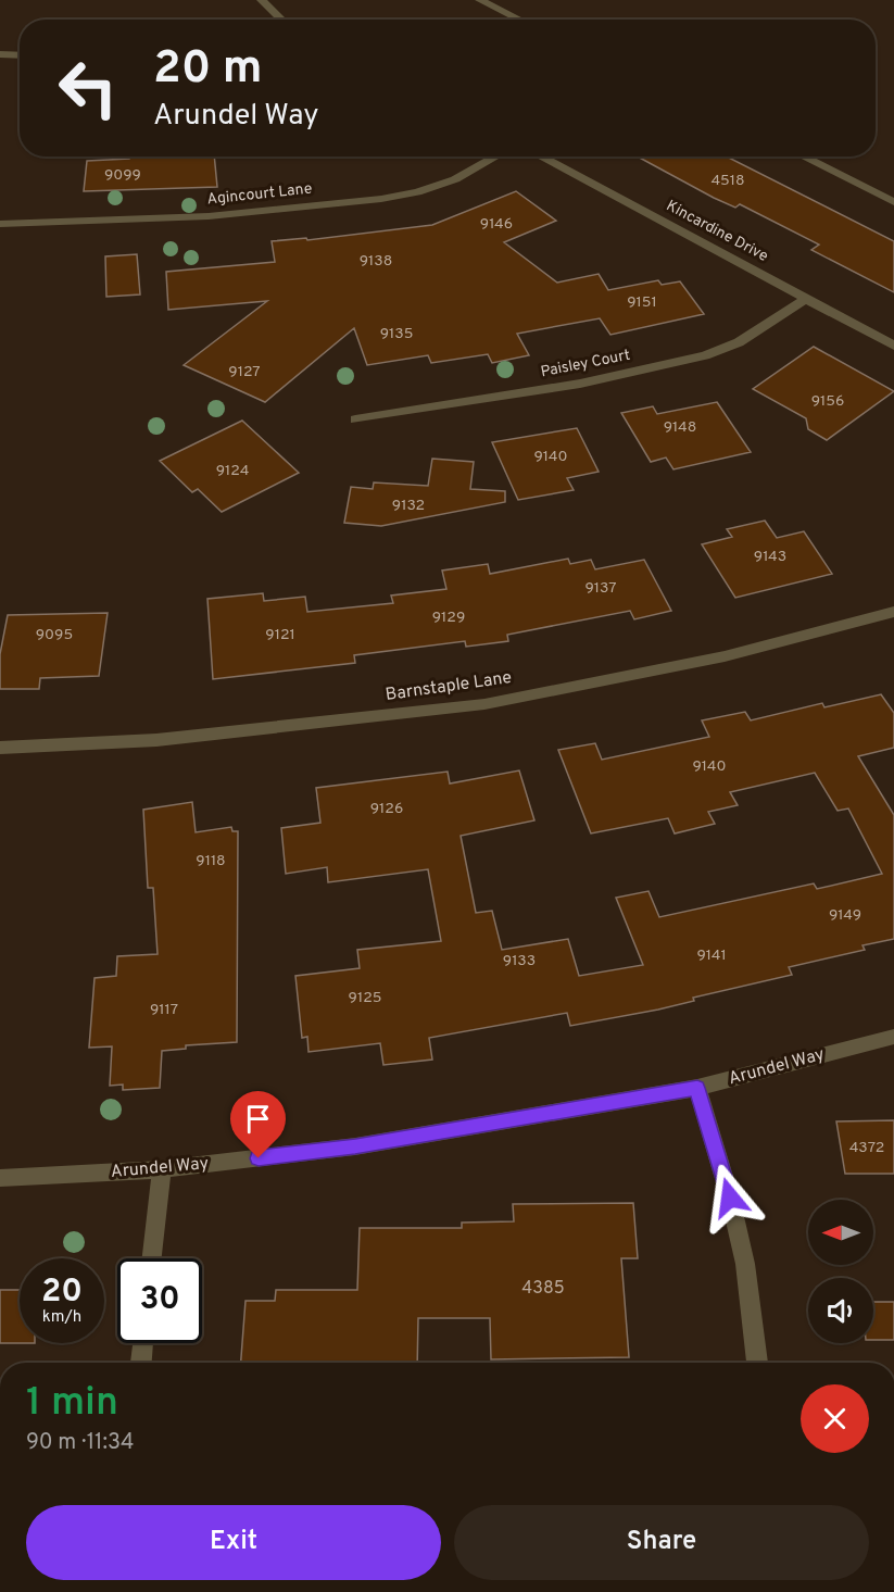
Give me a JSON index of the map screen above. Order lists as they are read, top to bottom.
{
  "streets": {
    "street": [
      "Agincourt Lane",
      "Kincardine Drive",
      "Paisley Court",
      "Barnstaple Lane",
      "Arundel Way"
    ]
  },
  "crossings": [
    ["Kincardine Drive", "Paisley Court"]
  ],
  "house_numbers": [
    "9099",
    "4518",
    "9146",
    "9138",
    "9151",
    "9135",
    "9127",
    "9156",
    "9148",
    "9140",
    "9124",
    "9132",
    "9143",
    "9137",
    "9129",
    "9095",
    "9121",
    "9140",
    "9126",
    "9118",
    "9149",
    "9141",
    "9133",
    "9125",
    "9117",
    "4372",
    "4385"
  ],
  "north": "left",
  "page": {
    "turn": ["20 m", "Arundel Way"],
    "speed": "20 km/h",
    "limit": "30",
    "heading": ["1 min", "90 m · 11:34"],
    "buttons": ["Exit", "Share"]
  }
}
